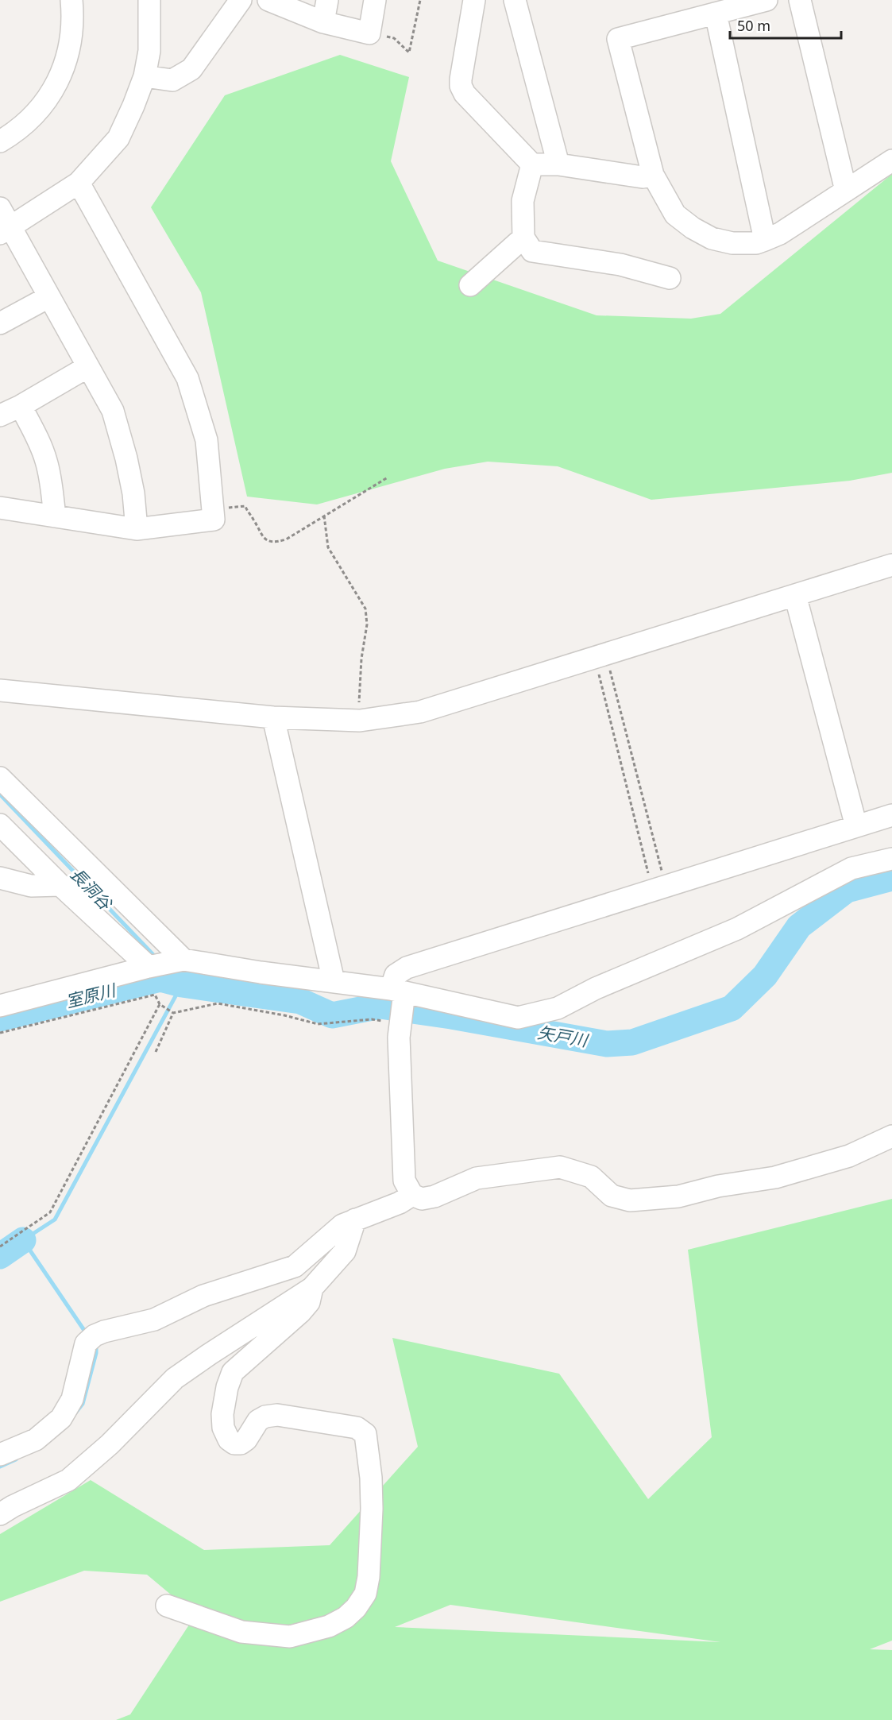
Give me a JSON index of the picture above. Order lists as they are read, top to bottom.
{
  "water": ["長洞谷", "室原川", "矢戸川"],
  "scale_bar": "50 m"
}
